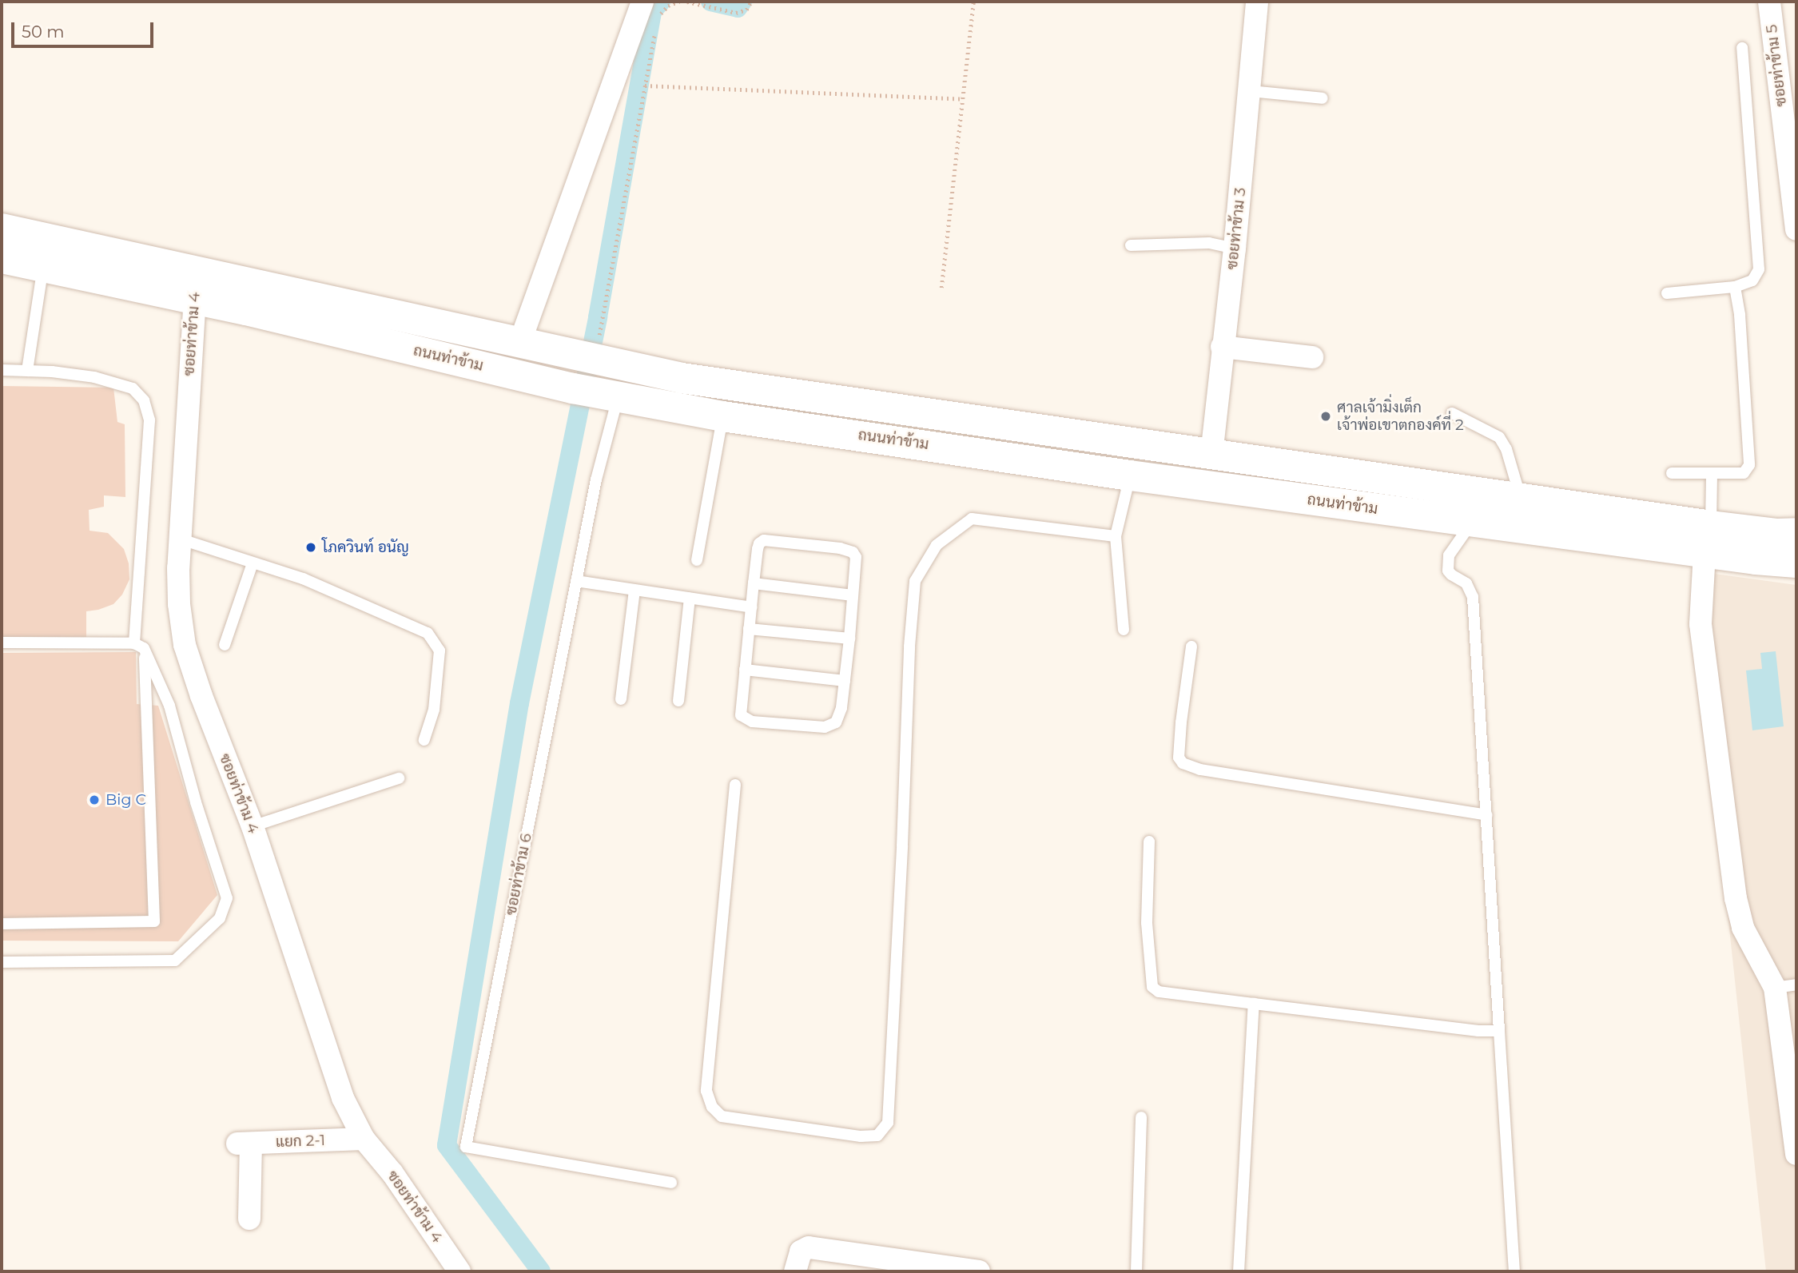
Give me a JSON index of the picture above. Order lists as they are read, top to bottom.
{
  "streets": {
    "street": [
      "ซอยท่าข้าม 5",
      "ซอยท่าข้าม 3",
      "ซอยท่าข้าม 4",
      "ถนนท่าข้าม",
      "แยก 2-1"
    ],
    "lane": ["ซอยท่าข้าม 6"]
  },
  "crossings": [
    ["ซอยท่าข้าม 3", "ถนนท่าข้าม"],
    ["ซอยท่าข้าม 4", "ถนนท่าข้าม"],
    ["ซอยท่าข้าม 4", "แยก 2-1"],
    ["ถนนท่าข้าม", "ซอยท่าข้าม 6"]
  ],
  "places": ["ศาลเจ้ามิ่งเต็ก เจ้าพ่อเขาตกองค์ที่ 2", "โภควินท์ อนัญ", "Big C"],
  "scale_bar": "50 m"
}
